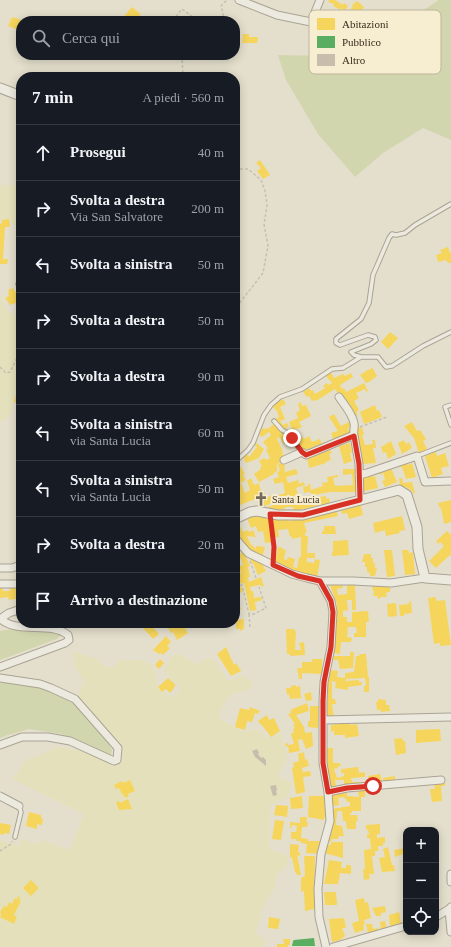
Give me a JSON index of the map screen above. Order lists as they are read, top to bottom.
{
  "places": {
    "church": ["Santa Lucia"]
  },
  "legend": ["Abitazioni", "Pubblico", "Altro"],
  "page": {
    "search": "Cerca qui",
    "heading": ["7 min", "A piedi · 560 m"],
    "list": [
      ["Prosegui", "40 m"],
      ["Svolta a destra", "Via San Salvatore", "200 m"],
      ["Svolta a sinistra", "50 m"],
      ["Svolta a destra", "50 m"],
      ["Svolta a destra", "90 m"],
      ["Svolta a sinistra", "via Santa Lucia", "60 m"],
      ["Svolta a sinistra", "via Santa Lucia", "50 m"],
      ["Svolta a destra", "20 m"],
      "Arrivo a destinazione"
    ],
    "map_buttons": ["+", "−"]
  }
}
